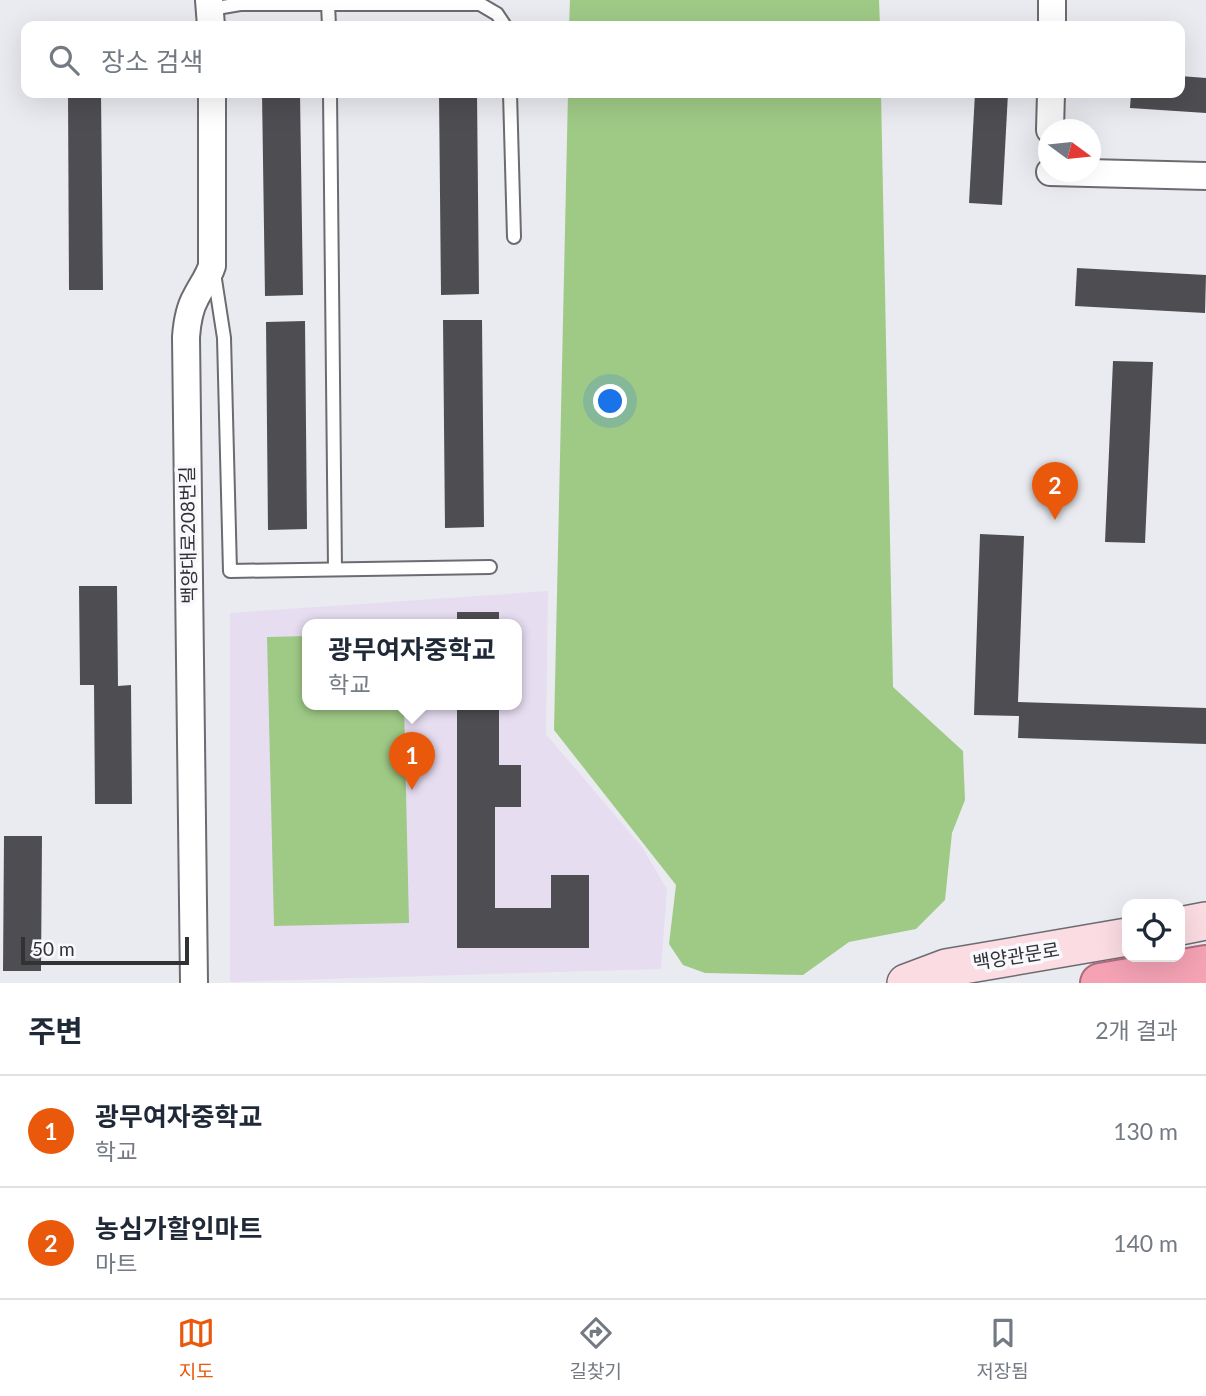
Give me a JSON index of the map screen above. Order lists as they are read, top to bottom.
{
  "streets": {
    "main road": ["백양관문로"],
    "street": ["백양대로208번길"]
  },
  "scale_bar": "50 m",
  "north": "right",
  "page": {
    "search": "장소 검색",
    "pins": ["2", "1"],
    "popup": ["광무여자중학교", "학교"],
    "scale": "50 m",
    "heading": ["주변", "2개 결과"],
    "list": [
      {
        "mark": "1",
        "name": "광무여자중학교",
        "note": "학교",
        "value": "130 m"
      },
      {
        "mark": "2",
        "name": "농심가할인마트",
        "note": "마트",
        "value": "140 m"
      }
    ],
    "nav": ["지도", "길찾기", "저장됨"]
  }
}
